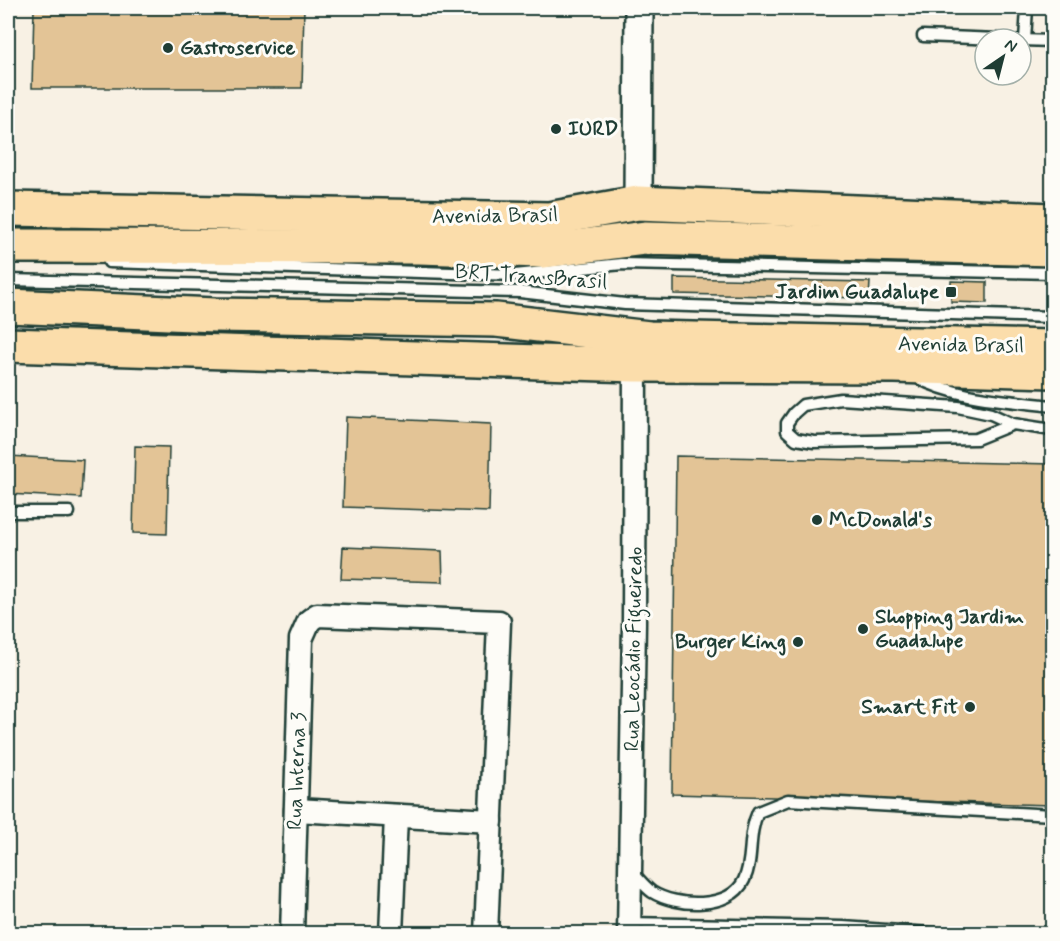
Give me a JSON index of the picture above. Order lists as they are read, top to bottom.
{
  "streets": {
    "main road": ["Avenida Brasil"],
    "street": ["Rua Leocádio Figueiredo", "Rua Interna 3"],
    "lane": ["BRT TransBrasil"]
  },
  "crossings": [
    ["Avenida Brasil", "Rua Leocádio Figueiredo"]
  ],
  "places": {
    "other": [
      "Gastroservice",
      "IURD",
      "McDonald's",
      "Shopping Jardim Guadalupe",
      "Burger King",
      "Smart Fit"
    ],
    "transit": ["Jardim Guadalupe"]
  },
  "north": "top right"
}
